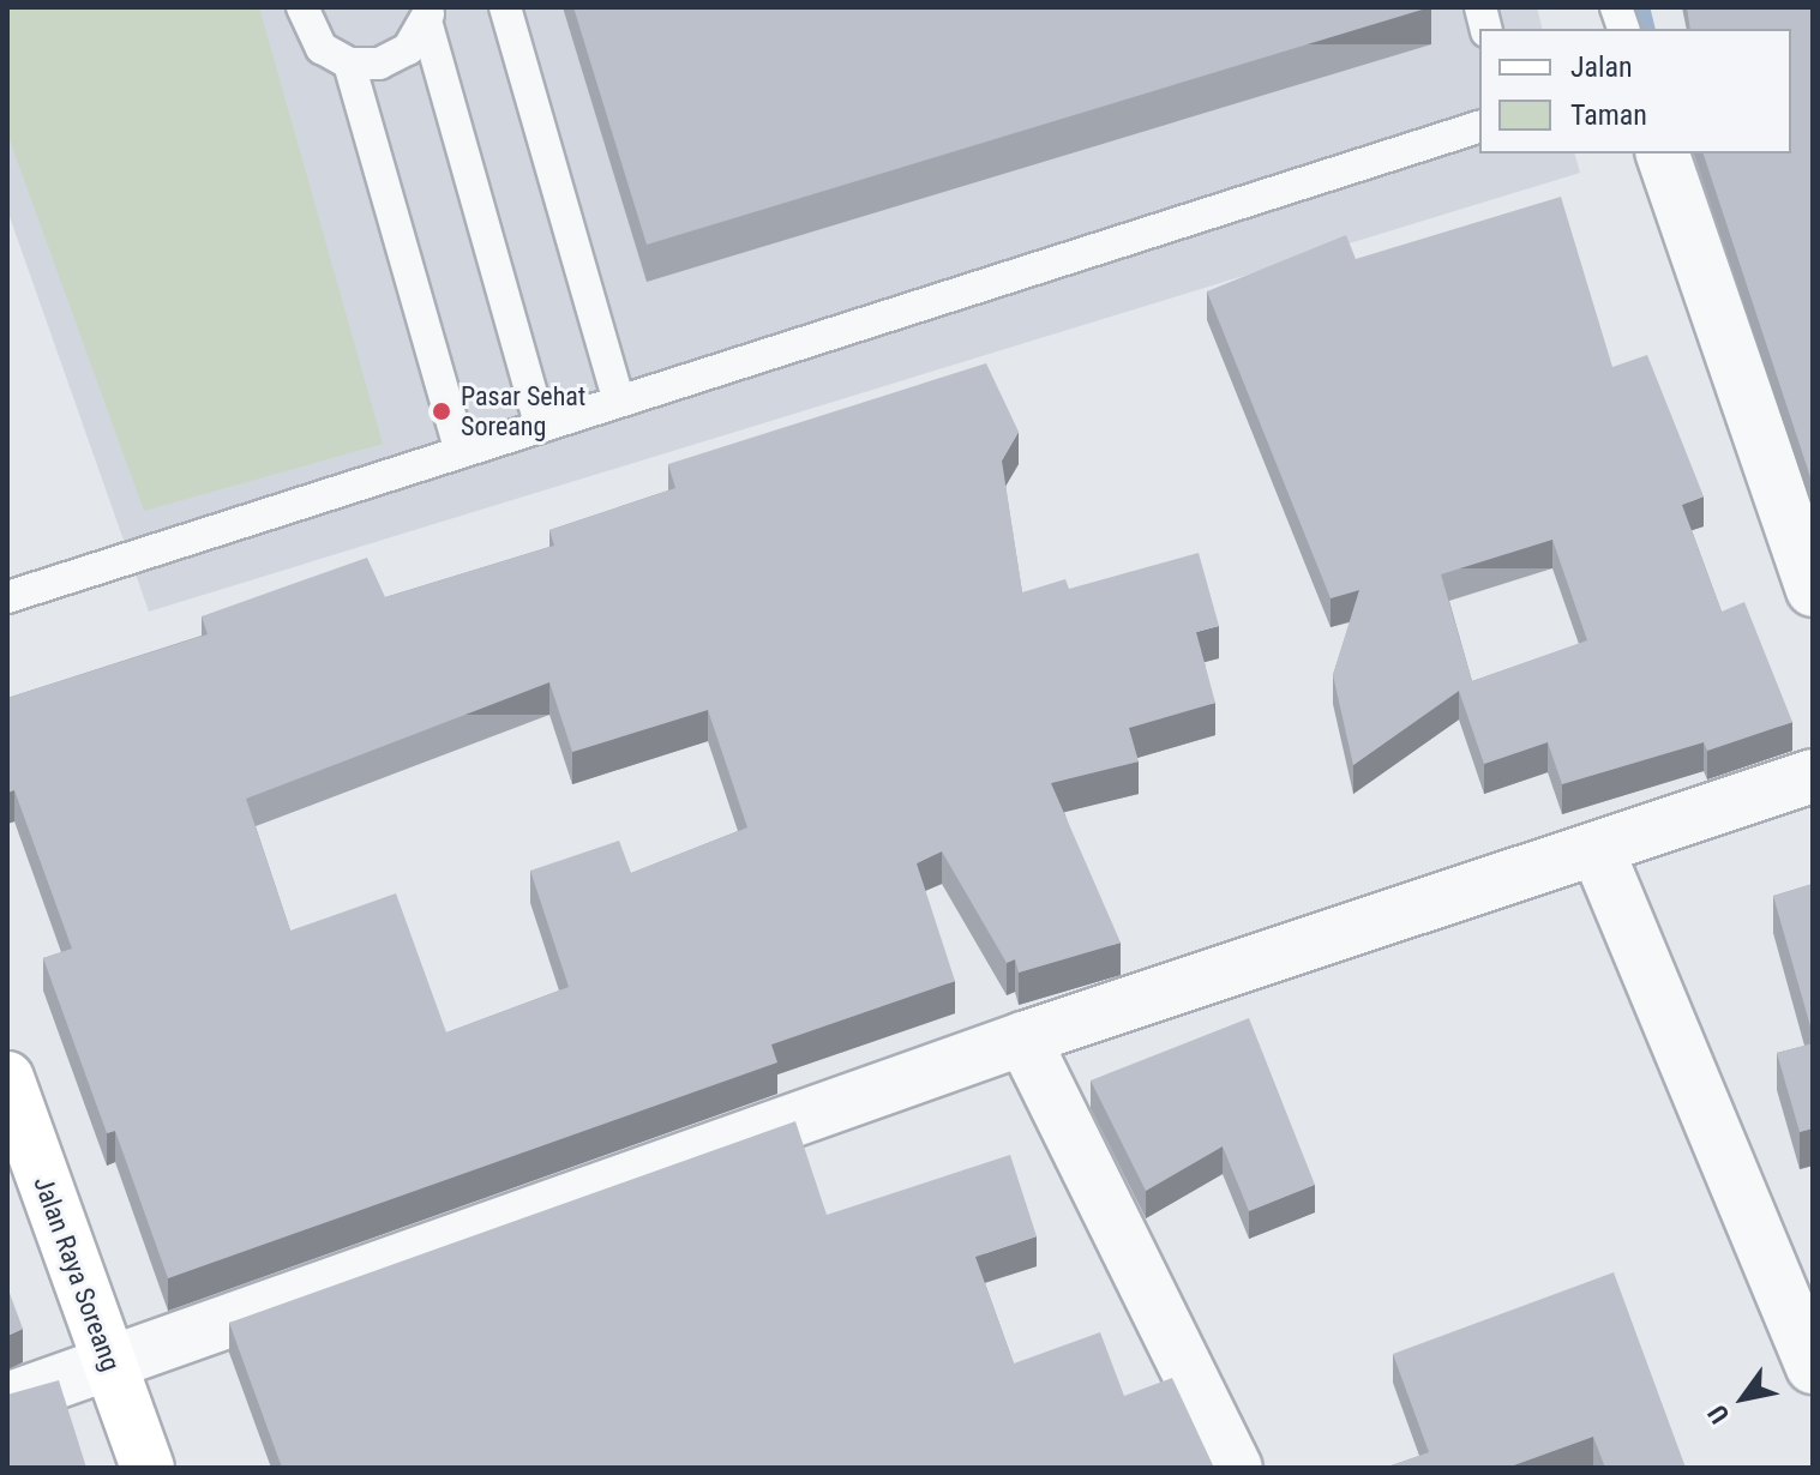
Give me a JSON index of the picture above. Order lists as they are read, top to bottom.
{
  "streets": {
    "main road": ["Jalan Raya Soreang"]
  },
  "places": ["Pasar Sehat Soreang"],
  "legend": ["Jalan", "Taman"],
  "north": "bottom left"
}
